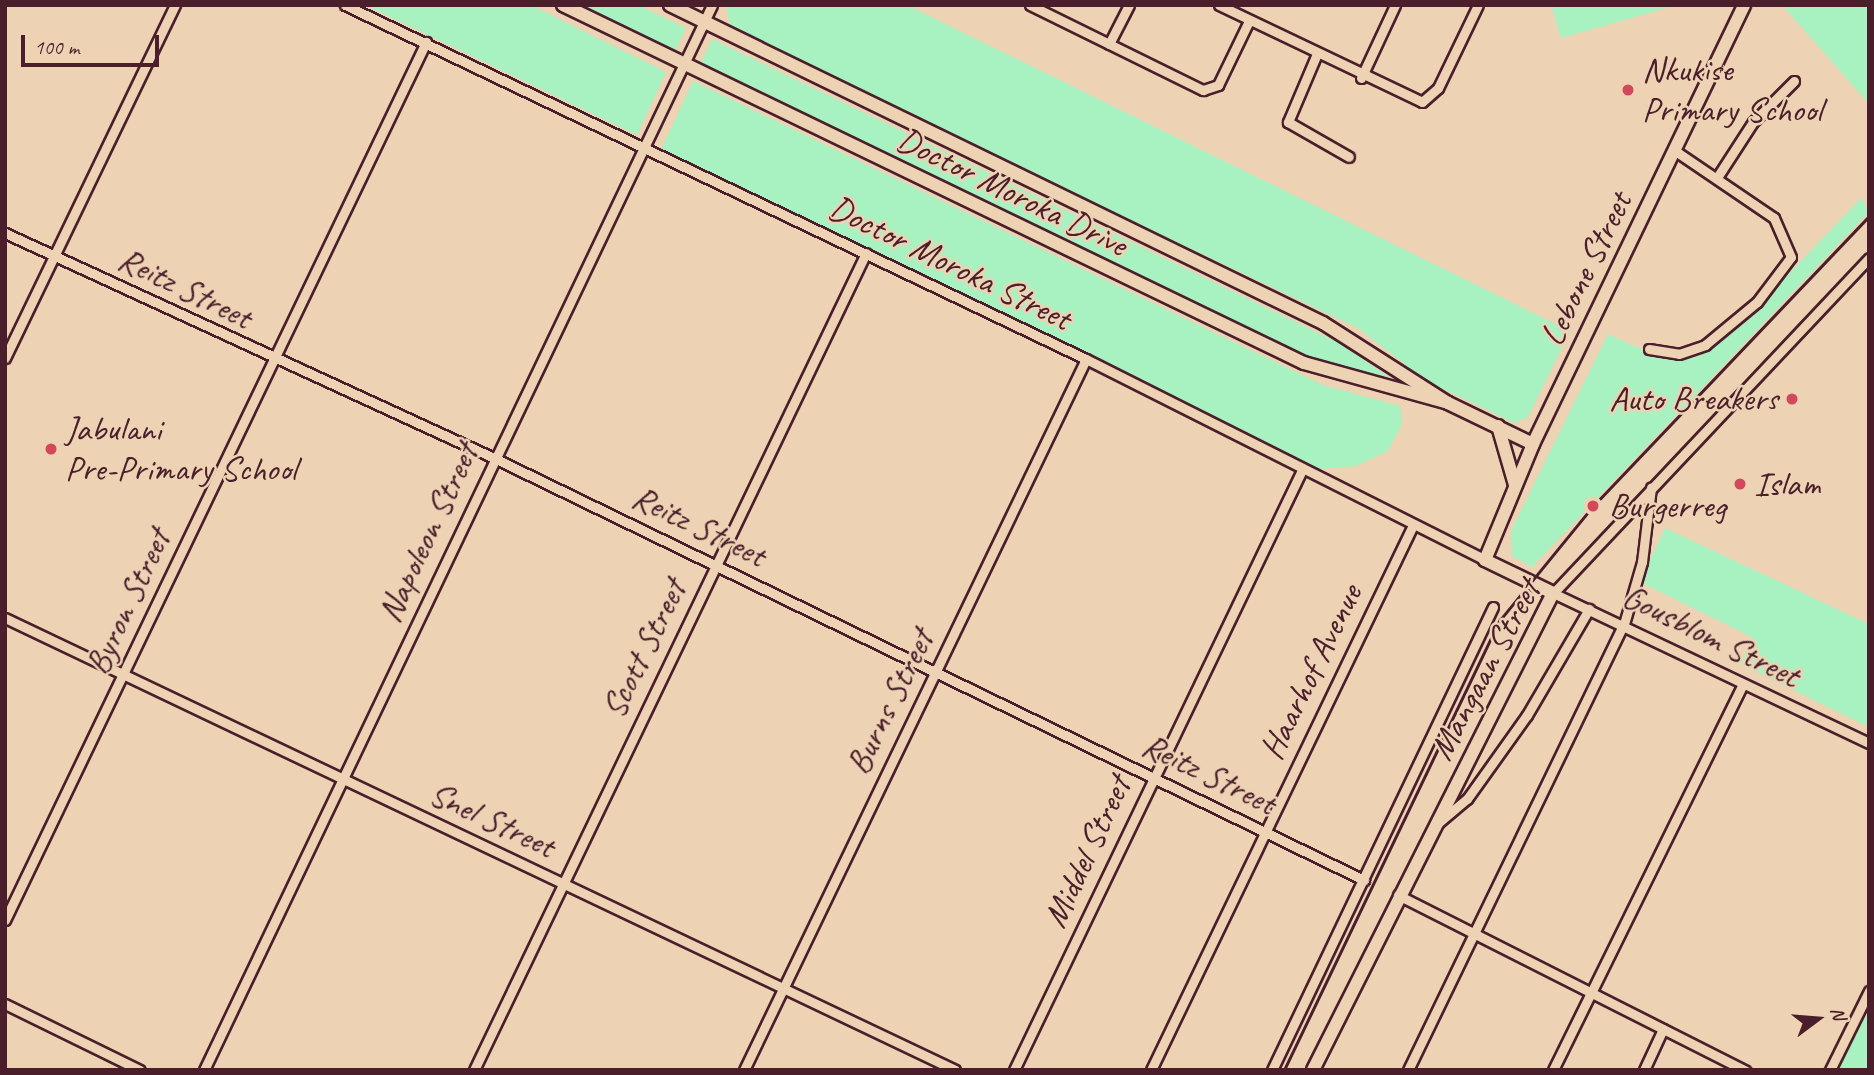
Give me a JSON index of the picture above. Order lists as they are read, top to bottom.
{
  "streets": {
    "street": [
      "Doctor Moroka Drive",
      "Doctor Moroka Street",
      "Lebone Street",
      "Reitz Street",
      "Napoleon Street",
      "Byron Street",
      "Gousblom Street",
      "Scott Street",
      "Mangaan Street",
      "Haarhof Avenue",
      "Burns Street",
      "Snel Street",
      "Middel Street"
    ]
  },
  "crossings": [
    ["Doctor Moroka Drive", "Lebone Street"],
    ["Doctor Moroka Drive", "Napoleon Street"],
    ["Doctor Moroka Street", "Lebone Street"],
    ["Doctor Moroka Street", "Napoleon Street"],
    ["Doctor Moroka Street", "Byron Street"],
    ["Doctor Moroka Street", "Gousblom Street"],
    ["Doctor Moroka Street", "Scott Street"],
    ["Doctor Moroka Street", "Haarhof Avenue"],
    ["Doctor Moroka Street", "Burns Street"],
    ["Doctor Moroka Street", "Middel Street"],
    ["Reitz Street", "Napoleon Street"],
    ["Reitz Street", "Byron Street"],
    ["Reitz Street", "Scott Street"],
    ["Reitz Street", "Haarhof Avenue"],
    ["Reitz Street", "Burns Street"],
    ["Reitz Street", "Middel Street"],
    ["Napoleon Street", "Snel Street"],
    ["Byron Street", "Snel Street"],
    ["Gousblom Street", "Mangaan Street"],
    ["Scott Street", "Snel Street"],
    ["Burns Street", "Snel Street"]
  ],
  "places": [
    "Nkukise Primary School",
    "Auto Breakers",
    "Jabulani Pre-Primary School",
    "Islam",
    "Burgerreg"
  ],
  "scale_bar": "100 m",
  "north": "right"
}
